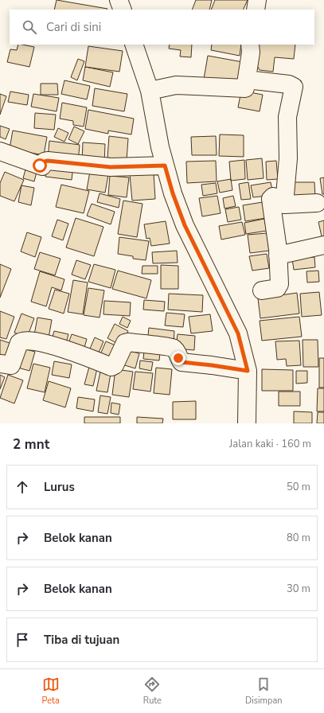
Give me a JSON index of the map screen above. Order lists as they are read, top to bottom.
{
  "page": {
    "search": "Cari di sini",
    "heading": ["2 mnt", "Jalan kaki · 160 m"],
    "list": [
      ["Lurus", "50 m"],
      ["Belok kanan", "80 m"],
      ["Belok kanan", "30 m"],
      "Tiba di tujuan"
    ],
    "nav": ["Peta", "Rute", "Disimpan"]
  }
}
